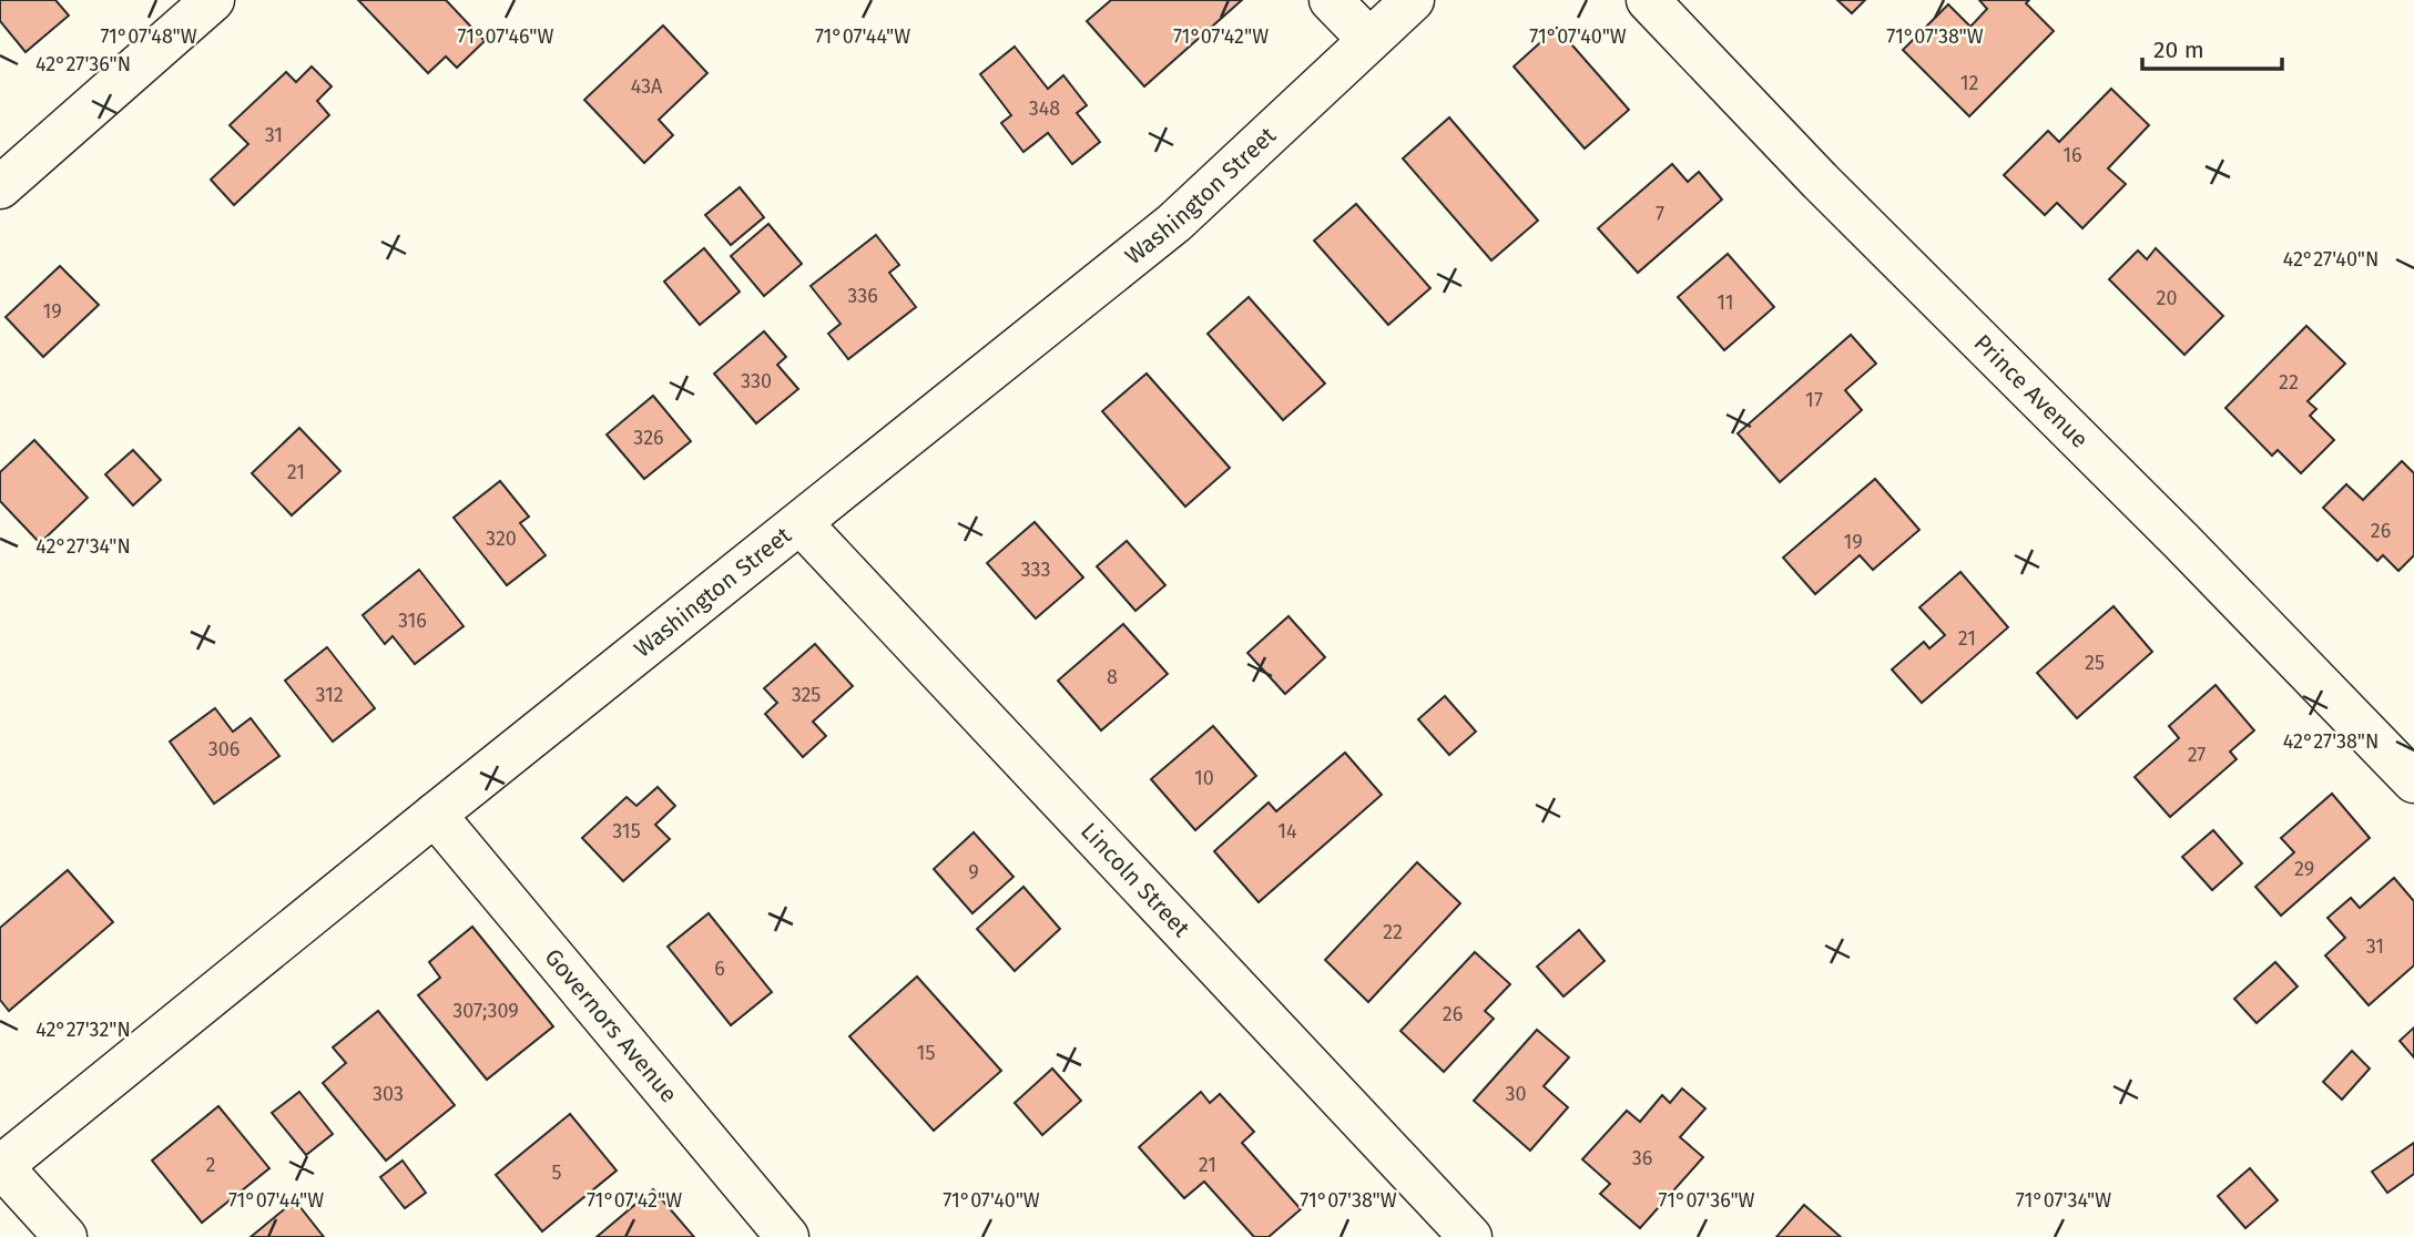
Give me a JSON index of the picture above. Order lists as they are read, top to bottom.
{
  "streets": {
    "street": [
      "Washington Street",
      "Prince Avenue",
      "Lincoln Street",
      "Governors Avenue"
    ]
  },
  "crossings": [
    ["Washington Street", "Lincoln Street"],
    ["Washington Street", "Governors Avenue"]
  ],
  "house_numbers": [
    "12",
    "43A",
    "348",
    "31",
    "16",
    "7",
    "336",
    "20",
    "11",
    "19",
    "330",
    "22",
    "17",
    "326",
    "21",
    "26",
    "320",
    "19",
    "333",
    "316",
    "21",
    "25",
    "8",
    "312",
    "325",
    "306",
    "27",
    "10",
    "315",
    "14",
    "29",
    "9",
    "22",
    "31",
    "6",
    "307;309",
    "26",
    "15",
    "303",
    "30",
    "36",
    "2",
    "21",
    "5"
  ],
  "scale_bar": "20 m",
  "coordinates": [
    "71°07'48\"W",
    "71°07'44\"W",
    "71°07'42\"W",
    "71°07'40\"W",
    "71°07'38\"W",
    "71°07'46\"W",
    "42°27'36\"N",
    "42°27'40\"N",
    "42°27'34\"N",
    "42°27'38\"N",
    "42°27'32\"N",
    "71°07'36\"W",
    "71°07'34\"W"
  ]
}
